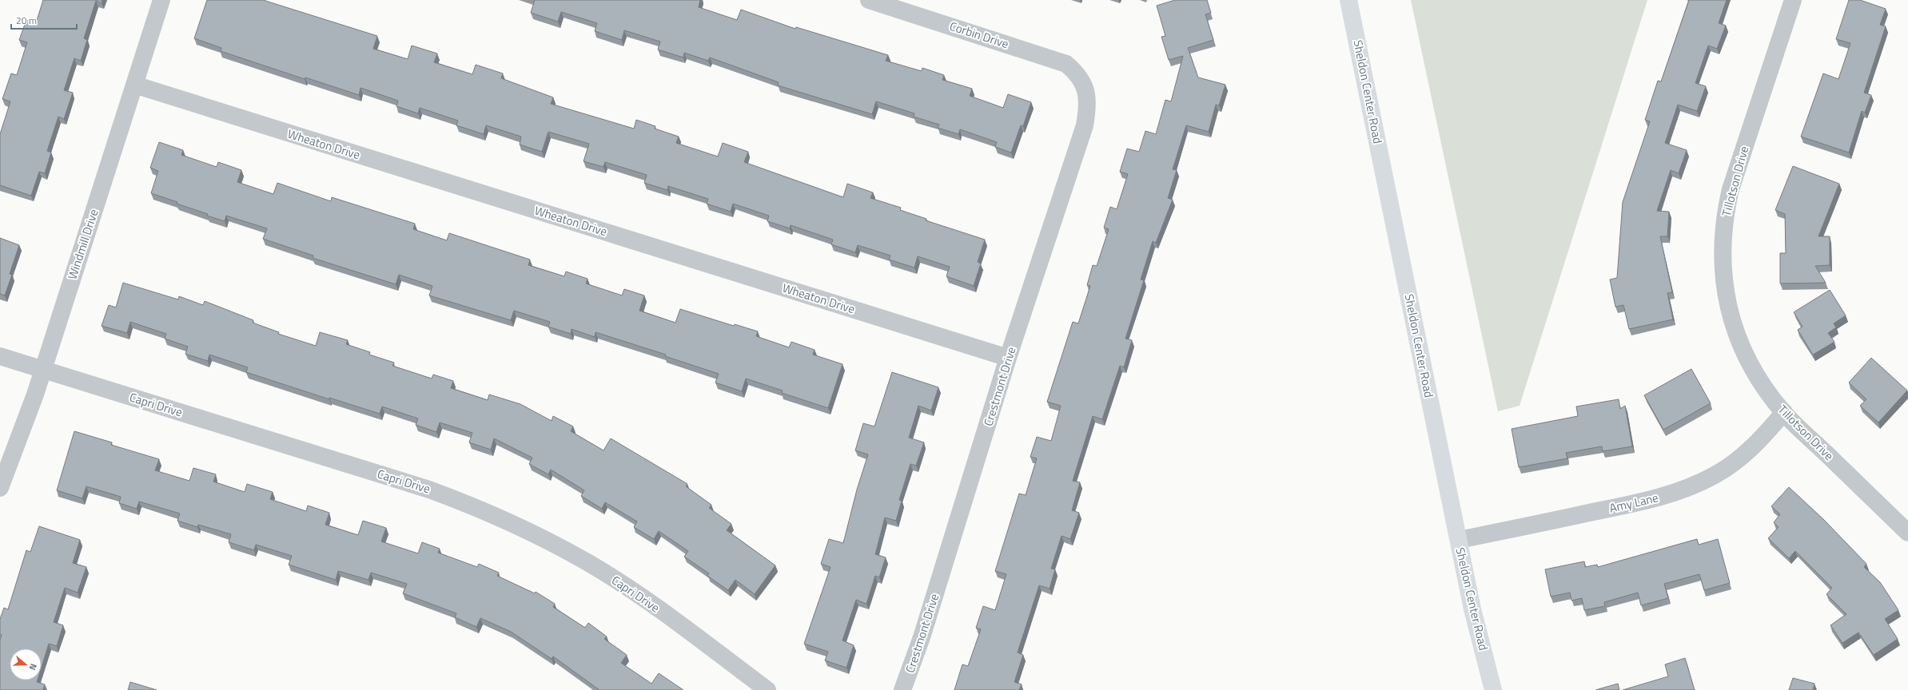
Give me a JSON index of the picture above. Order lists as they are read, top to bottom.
{
  "streets": {
    "main road": ["Sheldon Center Road"],
    "street": [
      "Corbin Drive",
      "Wheaton Drive",
      "Tillotson Drive",
      "Windmill Drive",
      "Crestmont Drive",
      "Capri Drive",
      "Amy Lane"
    ]
  },
  "crossings": [
    ["Corbin Drive", "Crestmont Drive"],
    ["Sheldon Center Road", "Amy Lane"],
    ["Wheaton Drive", "Windmill Drive"],
    ["Wheaton Drive", "Crestmont Drive"],
    ["Tillotson Drive", "Amy Lane"],
    ["Windmill Drive", "Capri Drive"]
  ],
  "scale_bar": "20 m",
  "north": "right"
}
